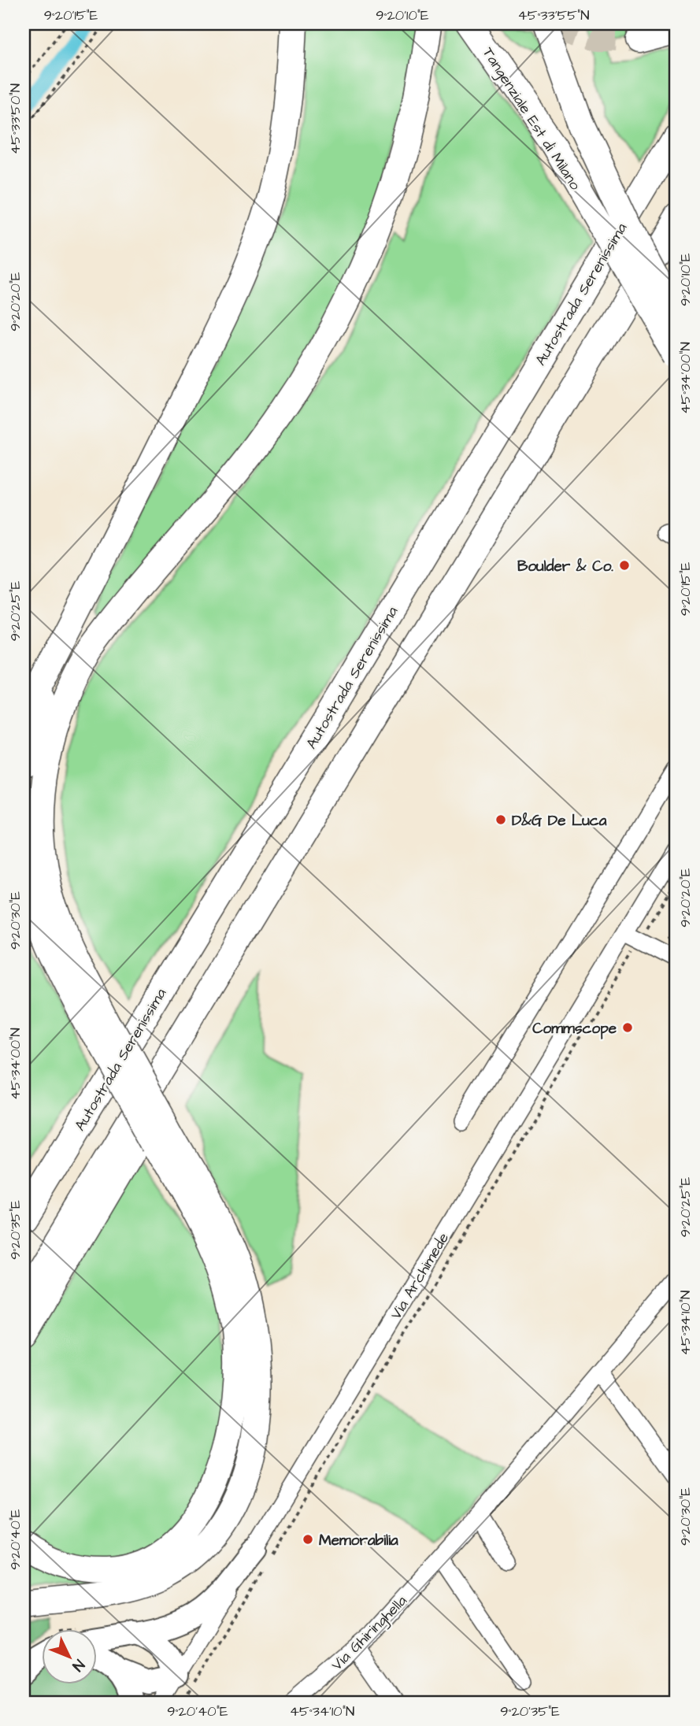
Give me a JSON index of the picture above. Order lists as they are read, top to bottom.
{
  "streets": {
    "highway": ["Tangenziale Est di Milano", "Autostrada Serenissima"],
    "street": ["Via Archimede", "Via Ghiringhella"]
  },
  "places": [
    "Boulder & Co.",
    "D&G De Luca",
    "Commscope",
    "Memorabilia"
  ],
  "north": "bottom right",
  "coordinates": [
    "9°20'15\"E",
    "9°20'10\"E",
    "45°33'55\"N",
    "45°33'50\"N",
    "9°20'20\"E",
    "45°34'00\"N",
    "9°20'25\"E",
    "9°20'30\"E",
    "9°20'35\"E",
    "45°34'10\"N",
    "9°20'40\"E"
  ]
}
